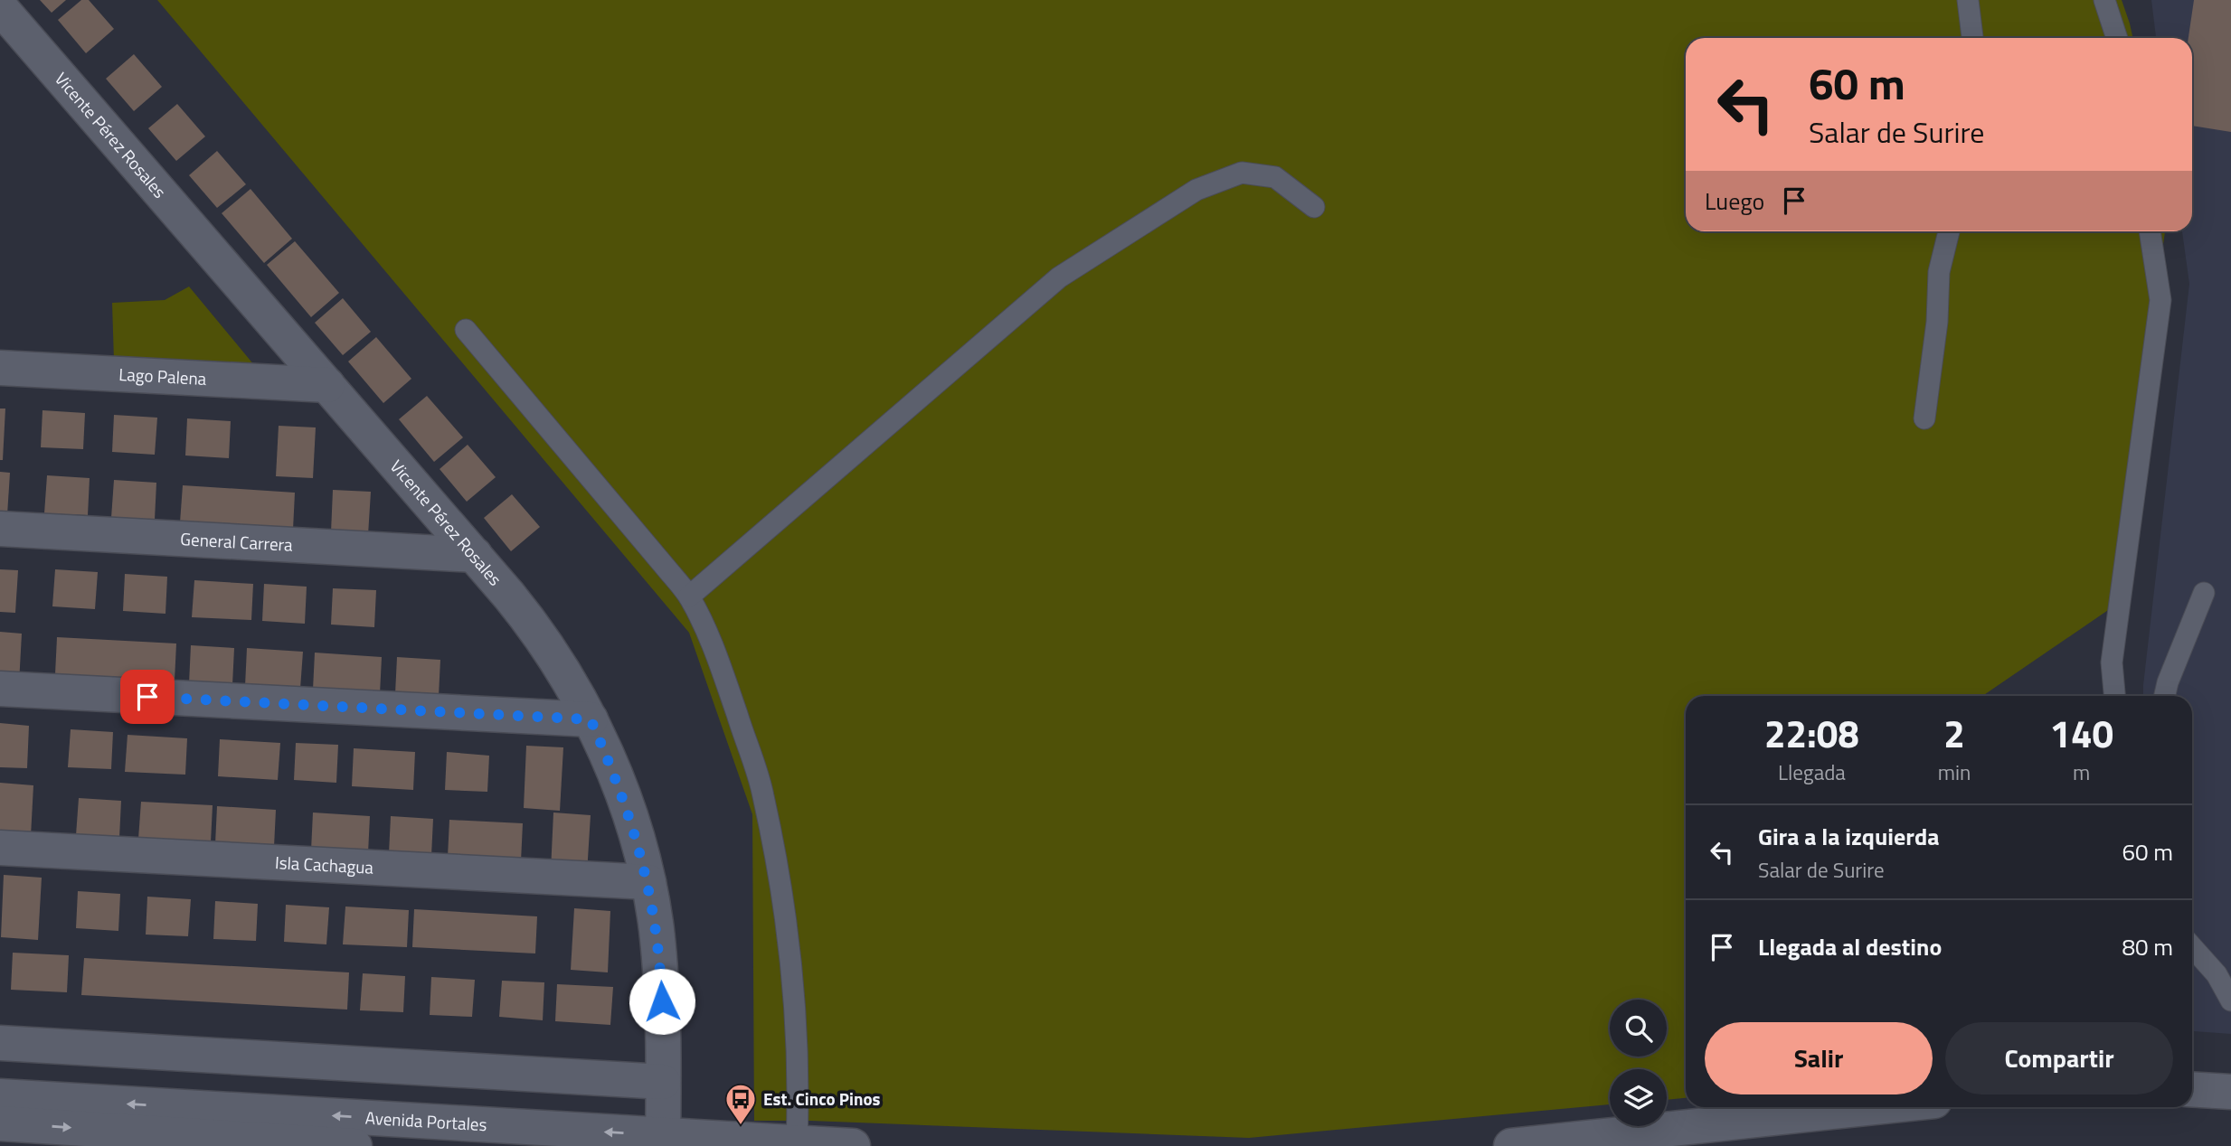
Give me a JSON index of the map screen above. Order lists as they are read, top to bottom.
{
  "streets": {
    "street": [
      "Vicente Pérez Rosales",
      "Lago Palena",
      "General Carrera",
      "Isla Cachagua",
      "Avenida Portales"
    ]
  },
  "crossings": [
    ["Vicente Pérez Rosales", "Lago Palena"],
    ["Vicente Pérez Rosales", "General Carrera"],
    ["Vicente Pérez Rosales", "Isla Cachagua"],
    ["Vicente Pérez Rosales", "Avenida Portales"]
  ],
  "places": {
    "bus stop": ["Est. Cinco Pinos"]
  },
  "page": {
    "turn": ["60 m", "Salar de Surire"],
    "then": "Luego",
    "eta": [
      "22:08",
      "Llegada",
      "2",
      "min",
      "140",
      "m"
    ],
    "list": [
      {
        "name": "Gira a la izquierda",
        "note": "Salar de Surire",
        "value": "60 m"
      },
      {
        "name": "Llegada al destino",
        "value": "80 m"
      }
    ],
    "buttons": ["Salir", "Compartir"]
  }
}
